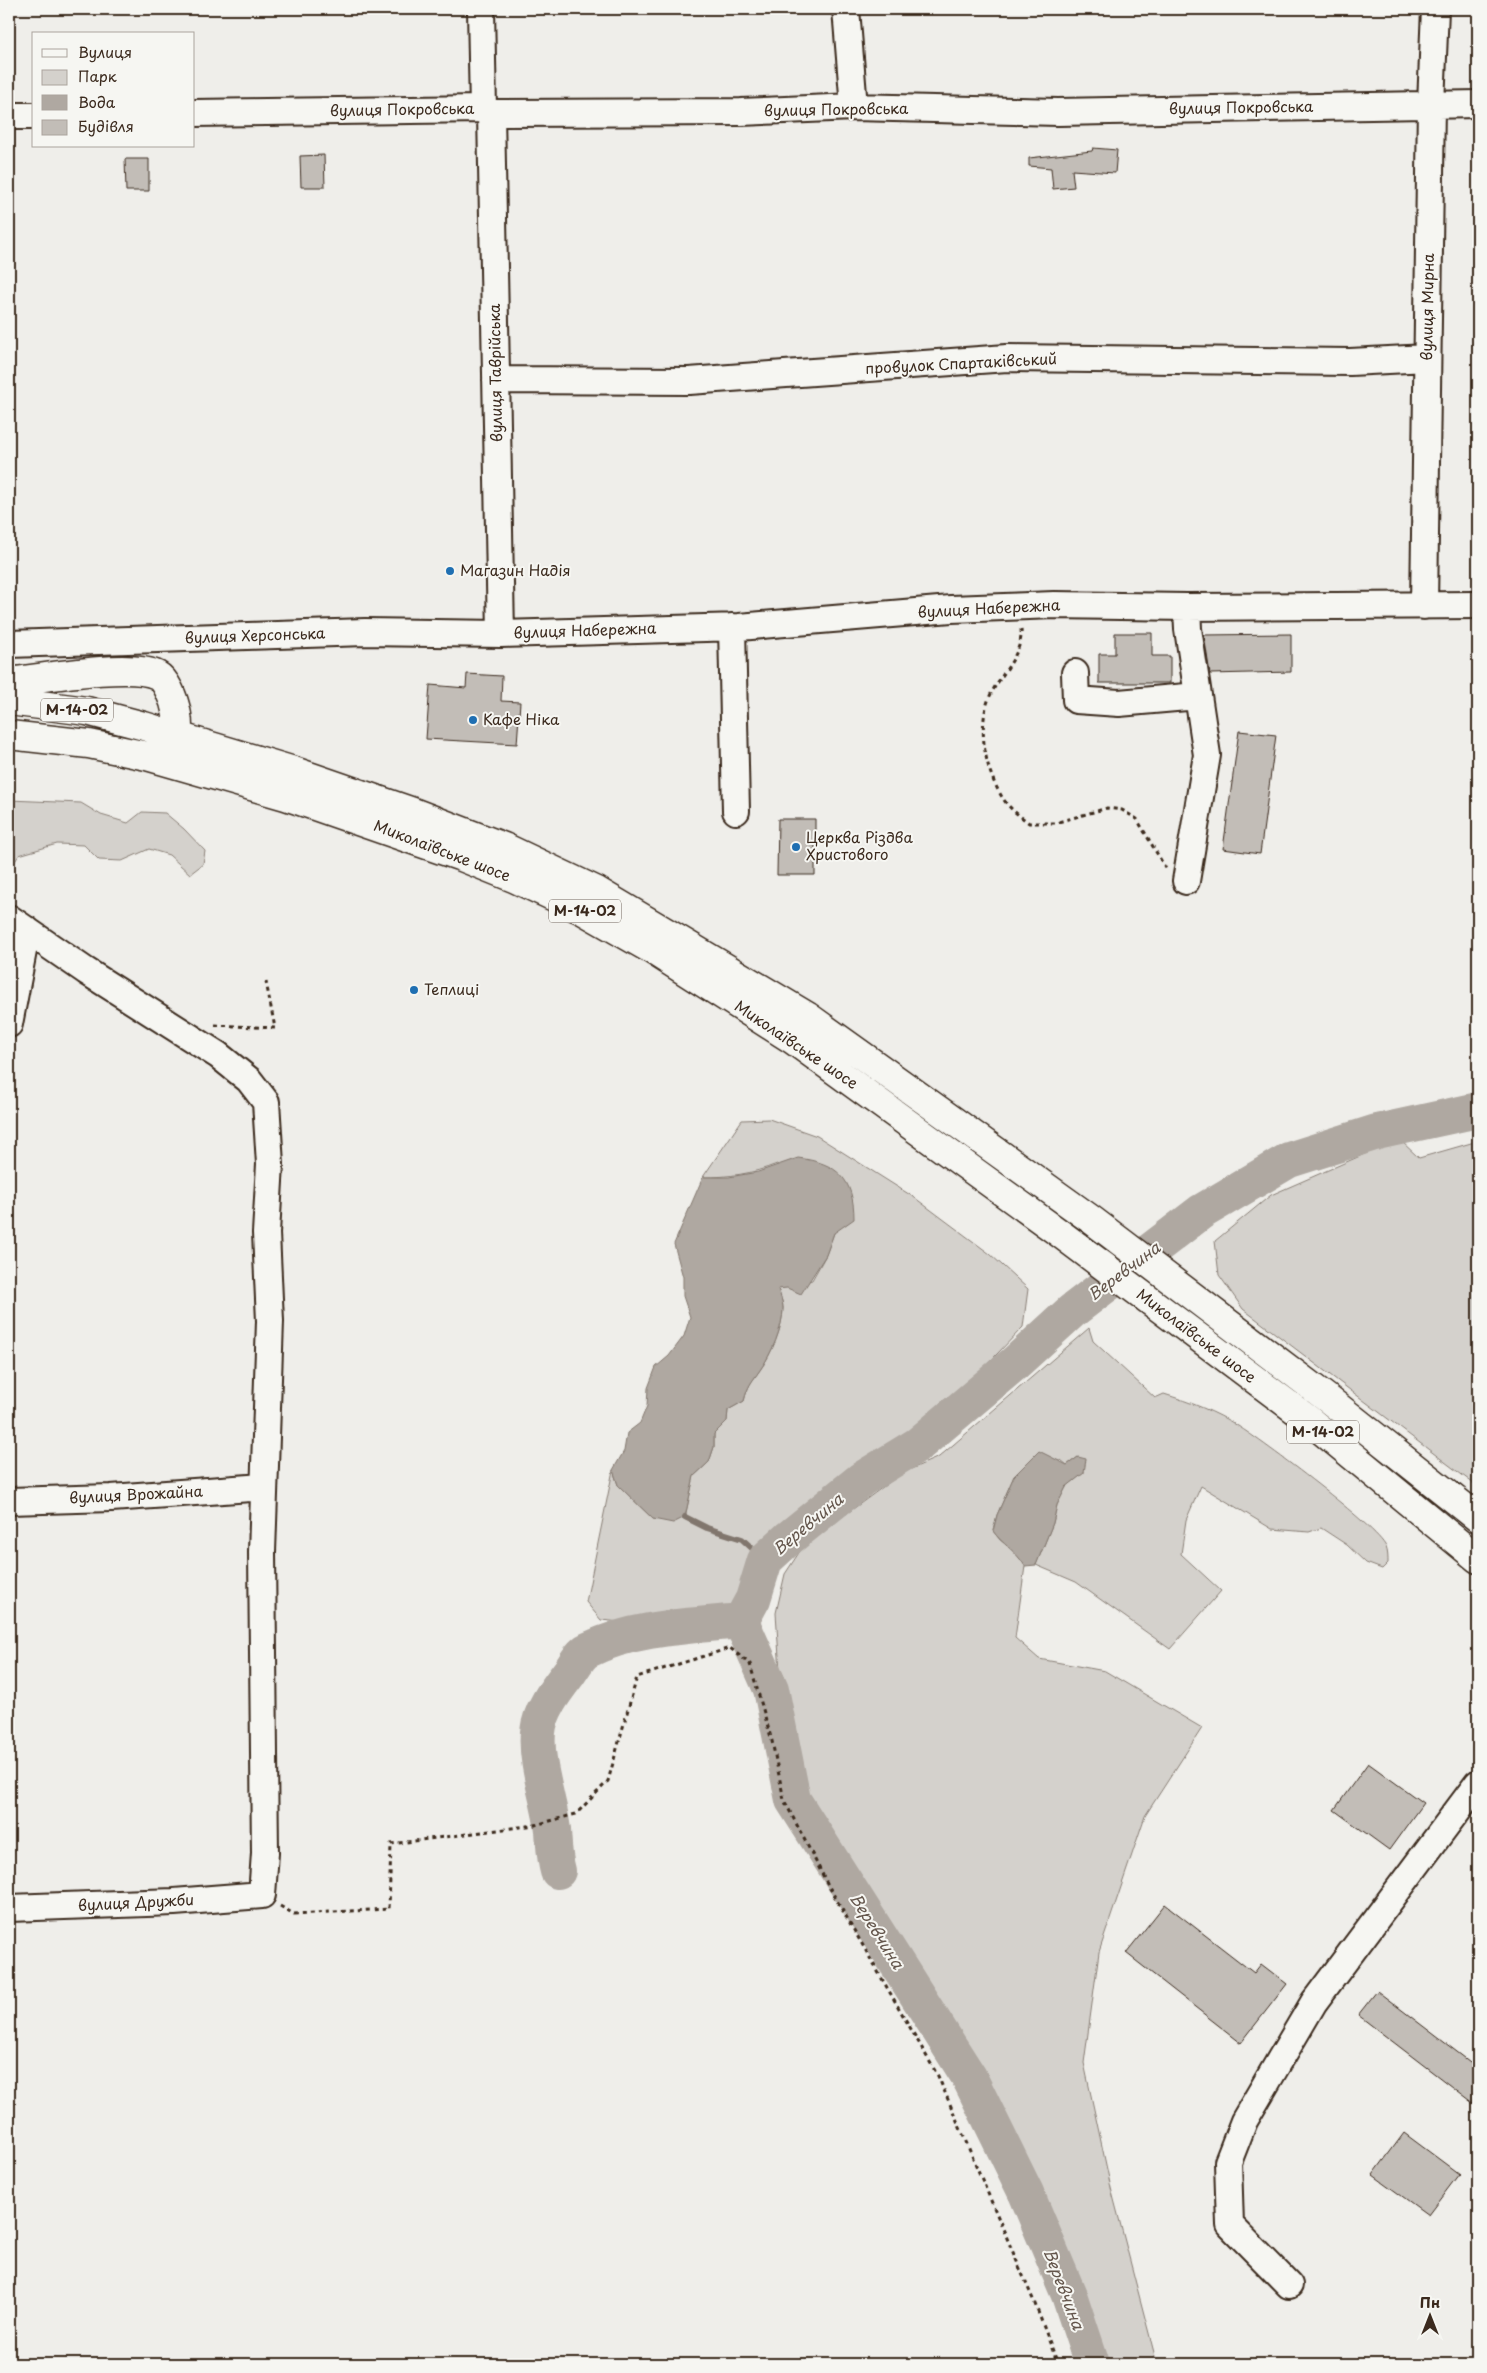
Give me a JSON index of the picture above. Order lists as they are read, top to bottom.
{
  "streets": {
    "main road": ["М-14-02", "Миколаївське шосе"],
    "street": [
      "вулиця Покровська",
      "вулиця Мирна",
      "провулок Спартаківський",
      "вулиця Таврійська",
      "вулиця Набережна",
      "вулиця Херсонська",
      "вулиця Врожайна",
      "вулиця Дружби"
    ]
  },
  "crossings": [
    ["вулиця Покровська", "вулиця Мирна"],
    ["вулиця Покровська", "вулиця Таврійська"],
    ["вулиця Мирна", "провулок Спартаківський"],
    ["вулиця Мирна", "вулиця Набережна"],
    ["провулок Спартаківський", "вулиця Таврійська"],
    ["вулиця Таврійська", "вулиця Набережна"],
    ["вулиця Таврійська", "вулиця Херсонська"],
    ["вулиця Набережна", "вулиця Херсонська"]
  ],
  "water": ["Веревчина"],
  "places": [
    "Магазин Надія",
    "Кафе Ніка",
    "Церква Різдва Христового",
    "Теплиці"
  ],
  "legend": [
    "Вулиця",
    "Парк",
    "Вода",
    "Будівля"
  ],
  "north": "top"
}
